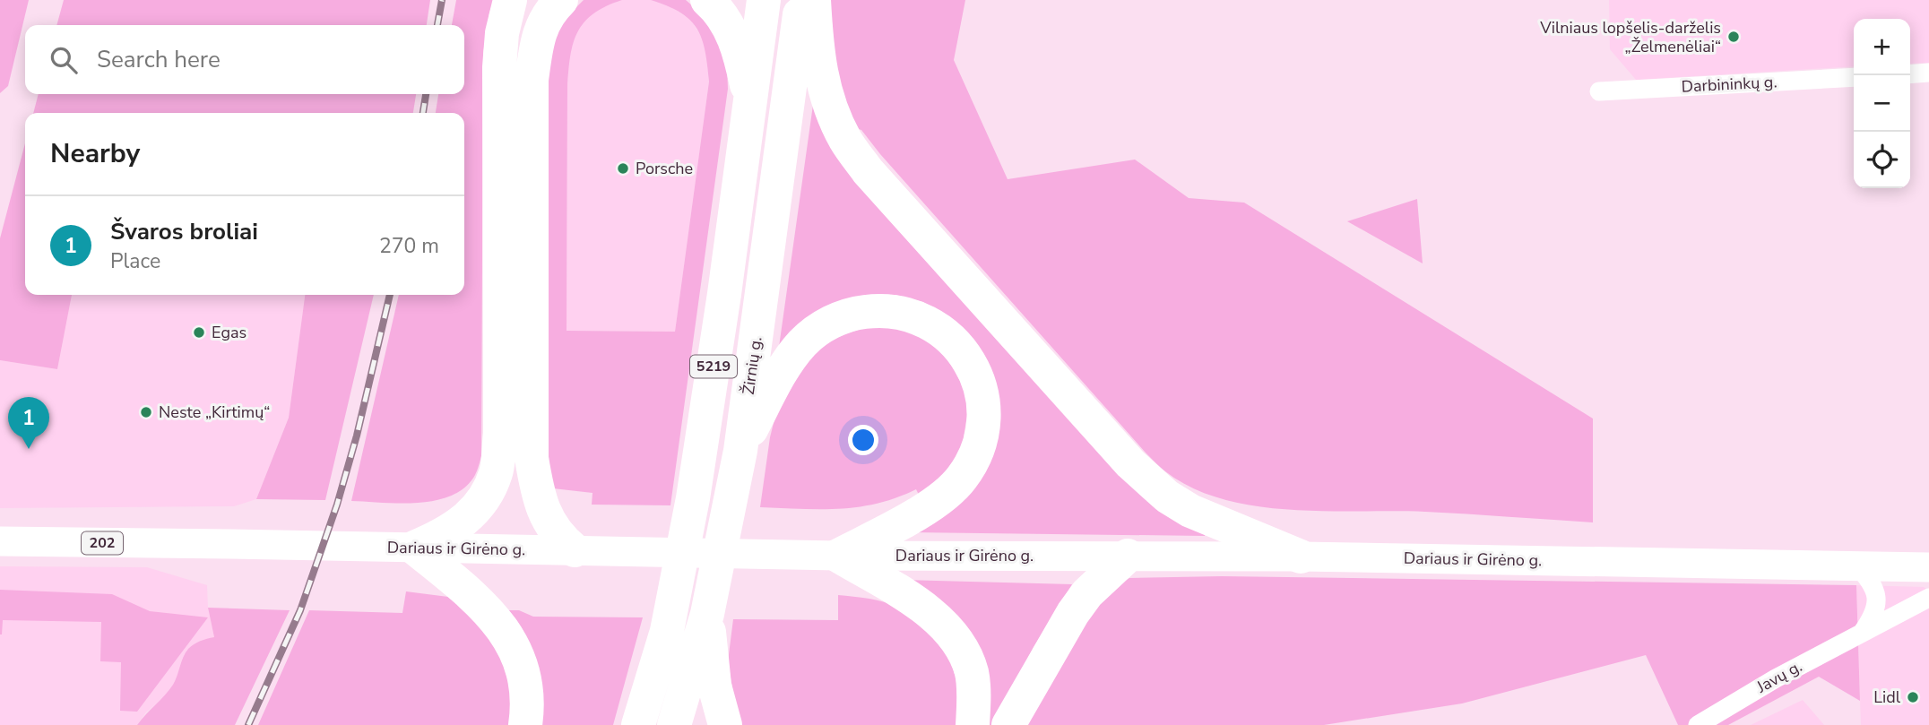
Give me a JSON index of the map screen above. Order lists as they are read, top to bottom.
{
  "streets": {
    "highway": ["Žirnių g.", "5219"],
    "main road": ["202", "Dariaus ir Girėno g."],
    "street": ["Darbininkų g.", "Javų g."]
  },
  "places": [
    "Vilniaus lopšelis-darželis „Želmenėliai“",
    "Porsche",
    "Egas",
    "Neste „Kirtimų“",
    "Lidl"
  ],
  "page": {
    "map_buttons": ["+", "−"],
    "search": "Search here",
    "heading": "Nearby",
    "list": [
      {
        "mark": "1",
        "name": "Švaros broliai",
        "note": "Place",
        "value": "270 m"
      }
    ],
    "pins": "1"
  }
}
